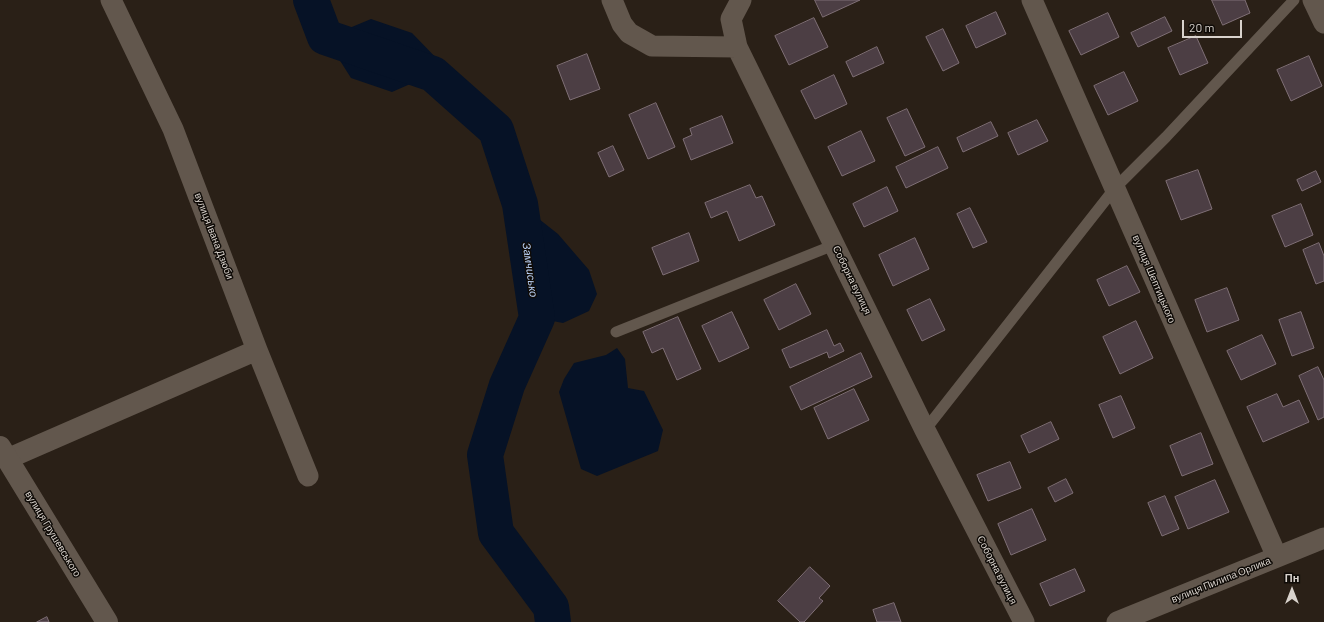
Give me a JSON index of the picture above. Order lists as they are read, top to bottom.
{
  "streets": {
    "street": [
      "вулиця Івана Дзюби",
      "вулиця Шептицького",
      "Соборна вулиця",
      "вулиця Грушевського",
      "вулиця Пилипа Орлика"
    ]
  },
  "crossings": [
    ["вулиця Шептицького", "вулиця Пилипа Орлика"]
  ],
  "water": ["Замчисько"],
  "scale_bar": "20 m",
  "north": "top"
}
